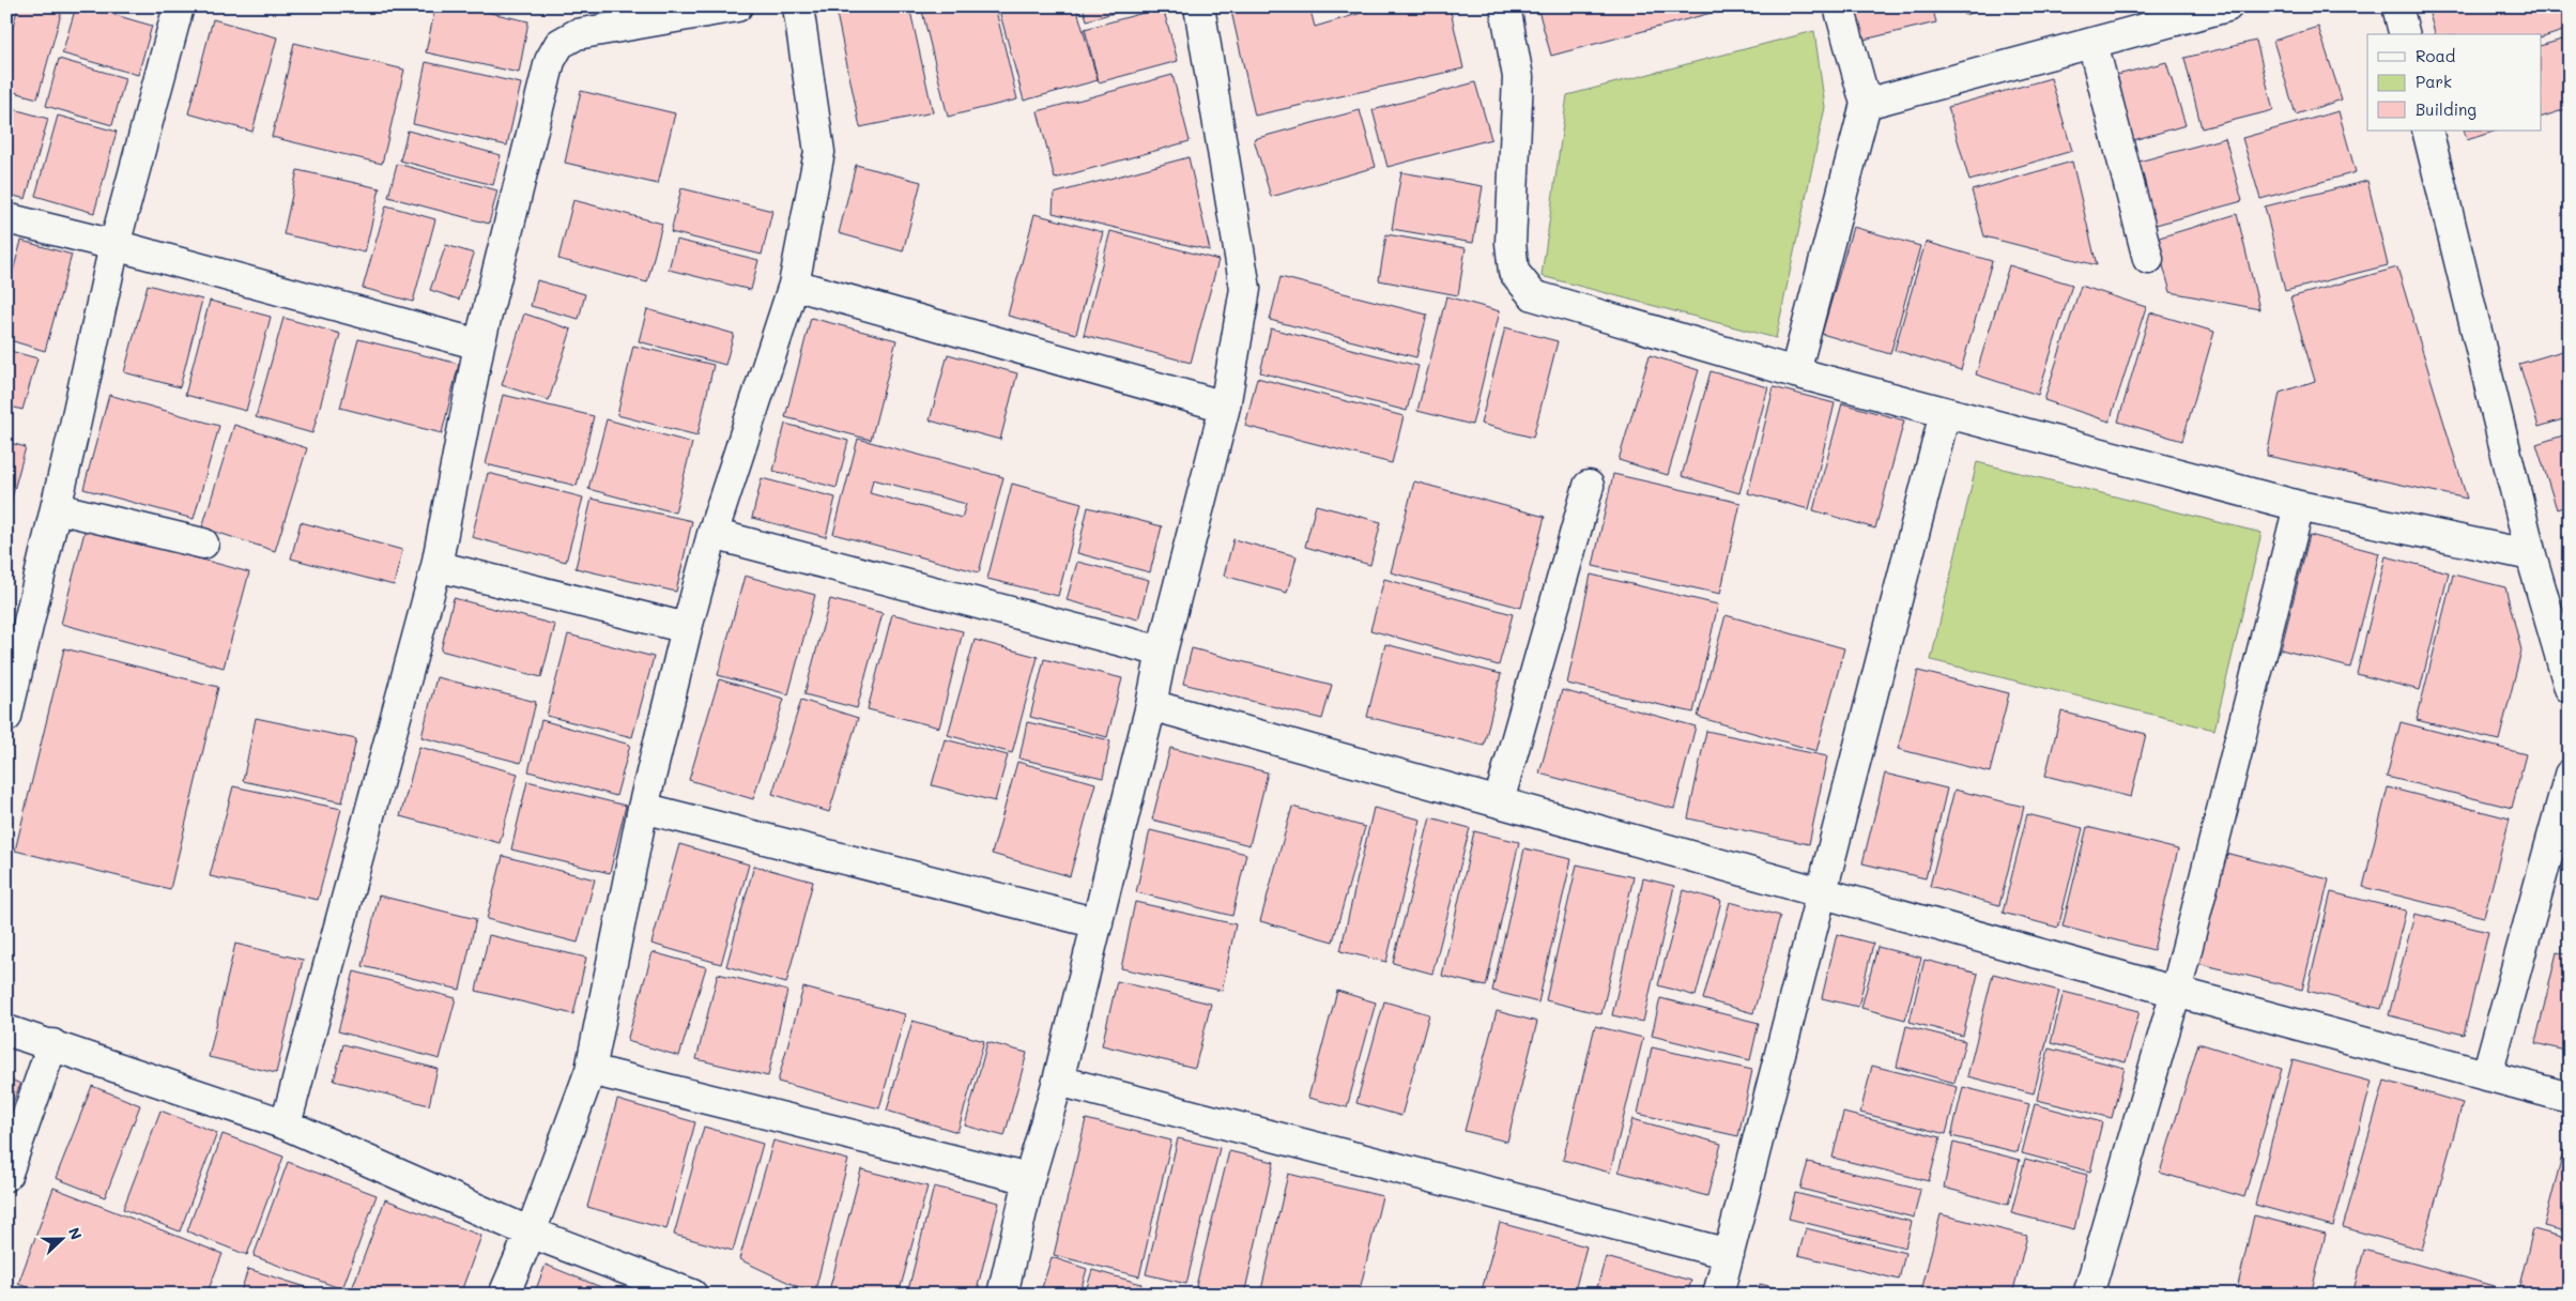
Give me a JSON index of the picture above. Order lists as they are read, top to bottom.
{
  "legend": ["Road", "Park", "Building"],
  "north": "right"
}
